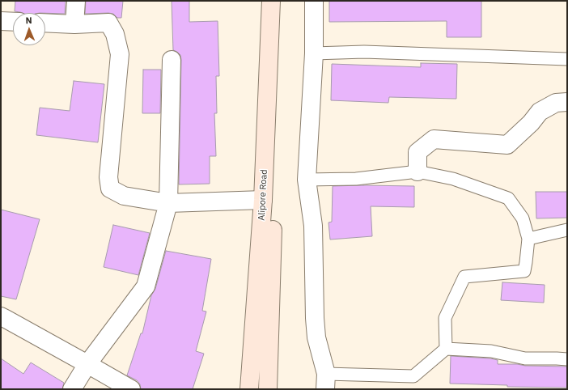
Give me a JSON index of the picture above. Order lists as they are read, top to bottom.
{
  "streets": {
    "main road": ["Alipore Road"]
  },
  "north": "top"
}
